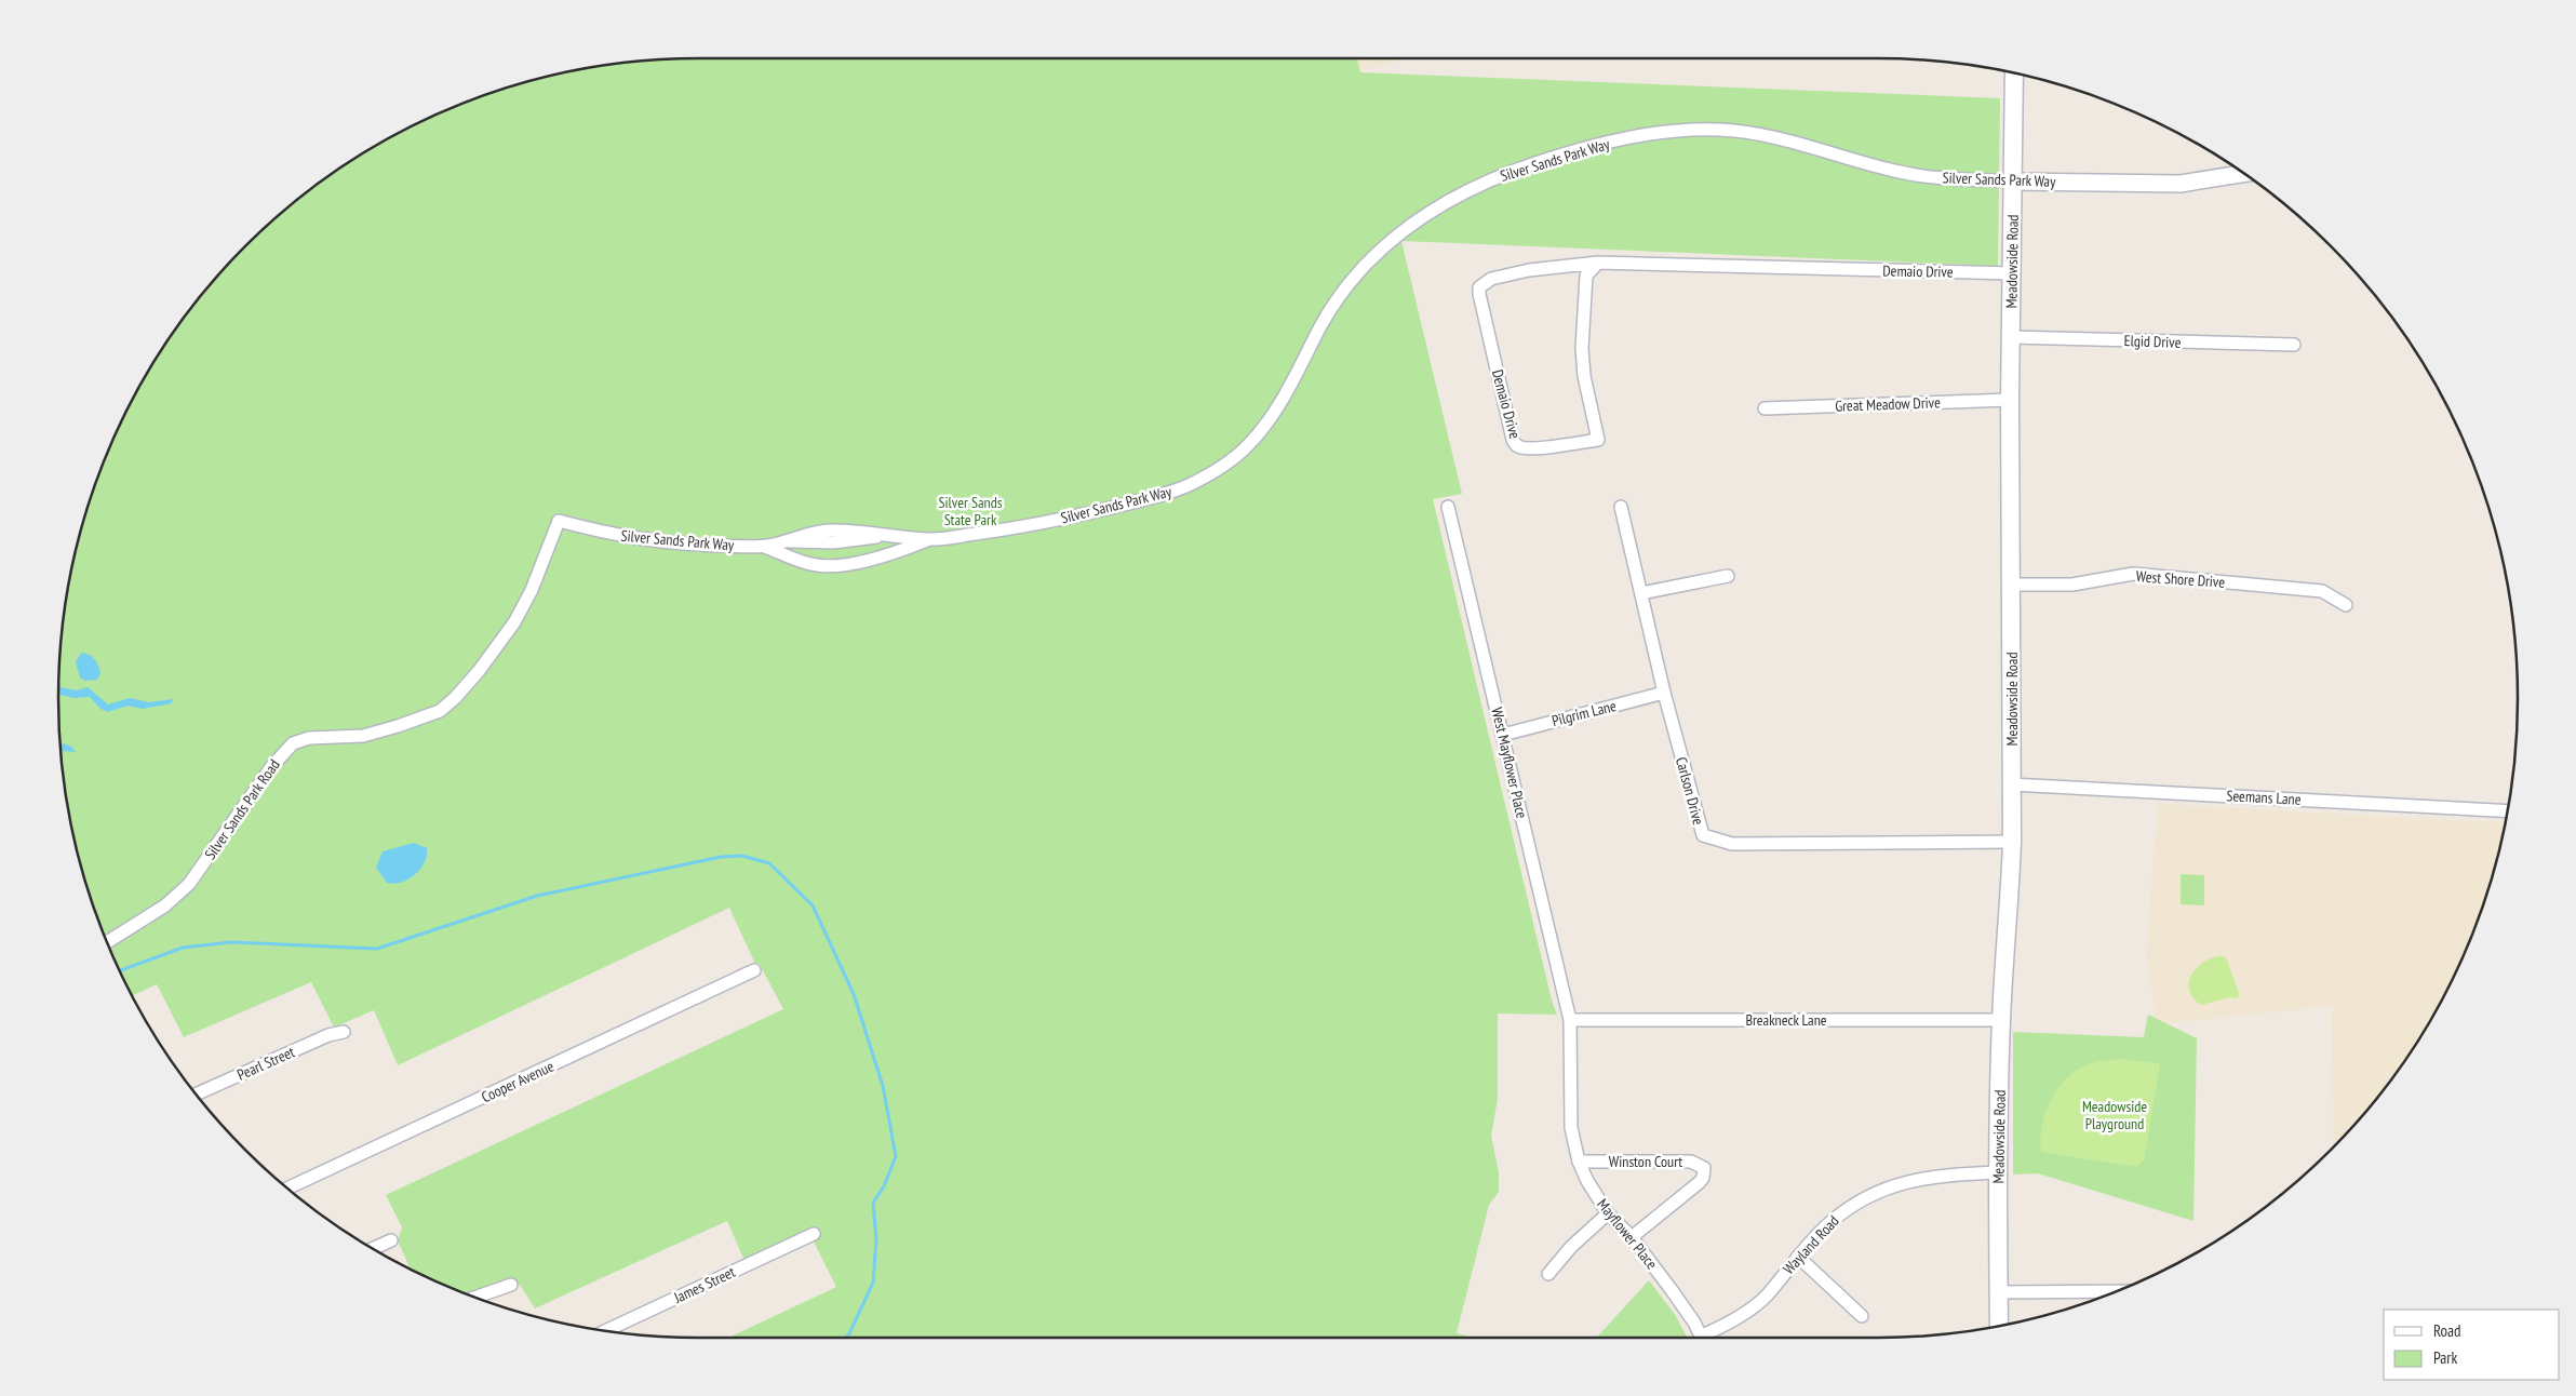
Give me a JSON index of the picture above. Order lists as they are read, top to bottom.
{
  "streets": {
    "main road": ["Meadowside Road"],
    "street": [
      "Silver Sands Park Way",
      "Demaio Drive",
      "Elgid Drive",
      "Great Meadow Drive",
      "West Shore Drive",
      "Pilgrim Lane",
      "West Mayflower Place",
      "Carlson Drive",
      "Seemans Lane",
      "Silver Sands Park Road",
      "Breakneck Lane",
      "Pearl Street",
      "Cooper Avenue",
      "Winston Court",
      "Mayflower Place",
      "Wayland Road",
      "James Street"
    ]
  },
  "crossings": [
    ["Silver Sands Park Way", "Meadowside Road"],
    ["Silver Sands Park Way", "Silver Sands Park Road"],
    ["Meadowside Road", "Demaio Drive"],
    ["Meadowside Road", "Elgid Drive"],
    ["Meadowside Road", "Great Meadow Drive"],
    ["Meadowside Road", "West Shore Drive"],
    ["Meadowside Road", "Carlson Drive"],
    ["Meadowside Road", "Seemans Lane"],
    ["Meadowside Road", "Breakneck Lane"],
    ["Meadowside Road", "Wayland Road"],
    ["Pilgrim Lane", "West Mayflower Place"],
    ["Pilgrim Lane", "Carlson Drive"],
    ["West Mayflower Place", "Breakneck Lane"],
    ["West Mayflower Place", "Mayflower Place"],
    ["Breakneck Lane", "Mayflower Place"],
    ["Winston Court", "Mayflower Place"]
  ],
  "parks": ["Silver Sands State Park", "Meadowside Playground"],
  "legend": ["Road", "Park"]
}
